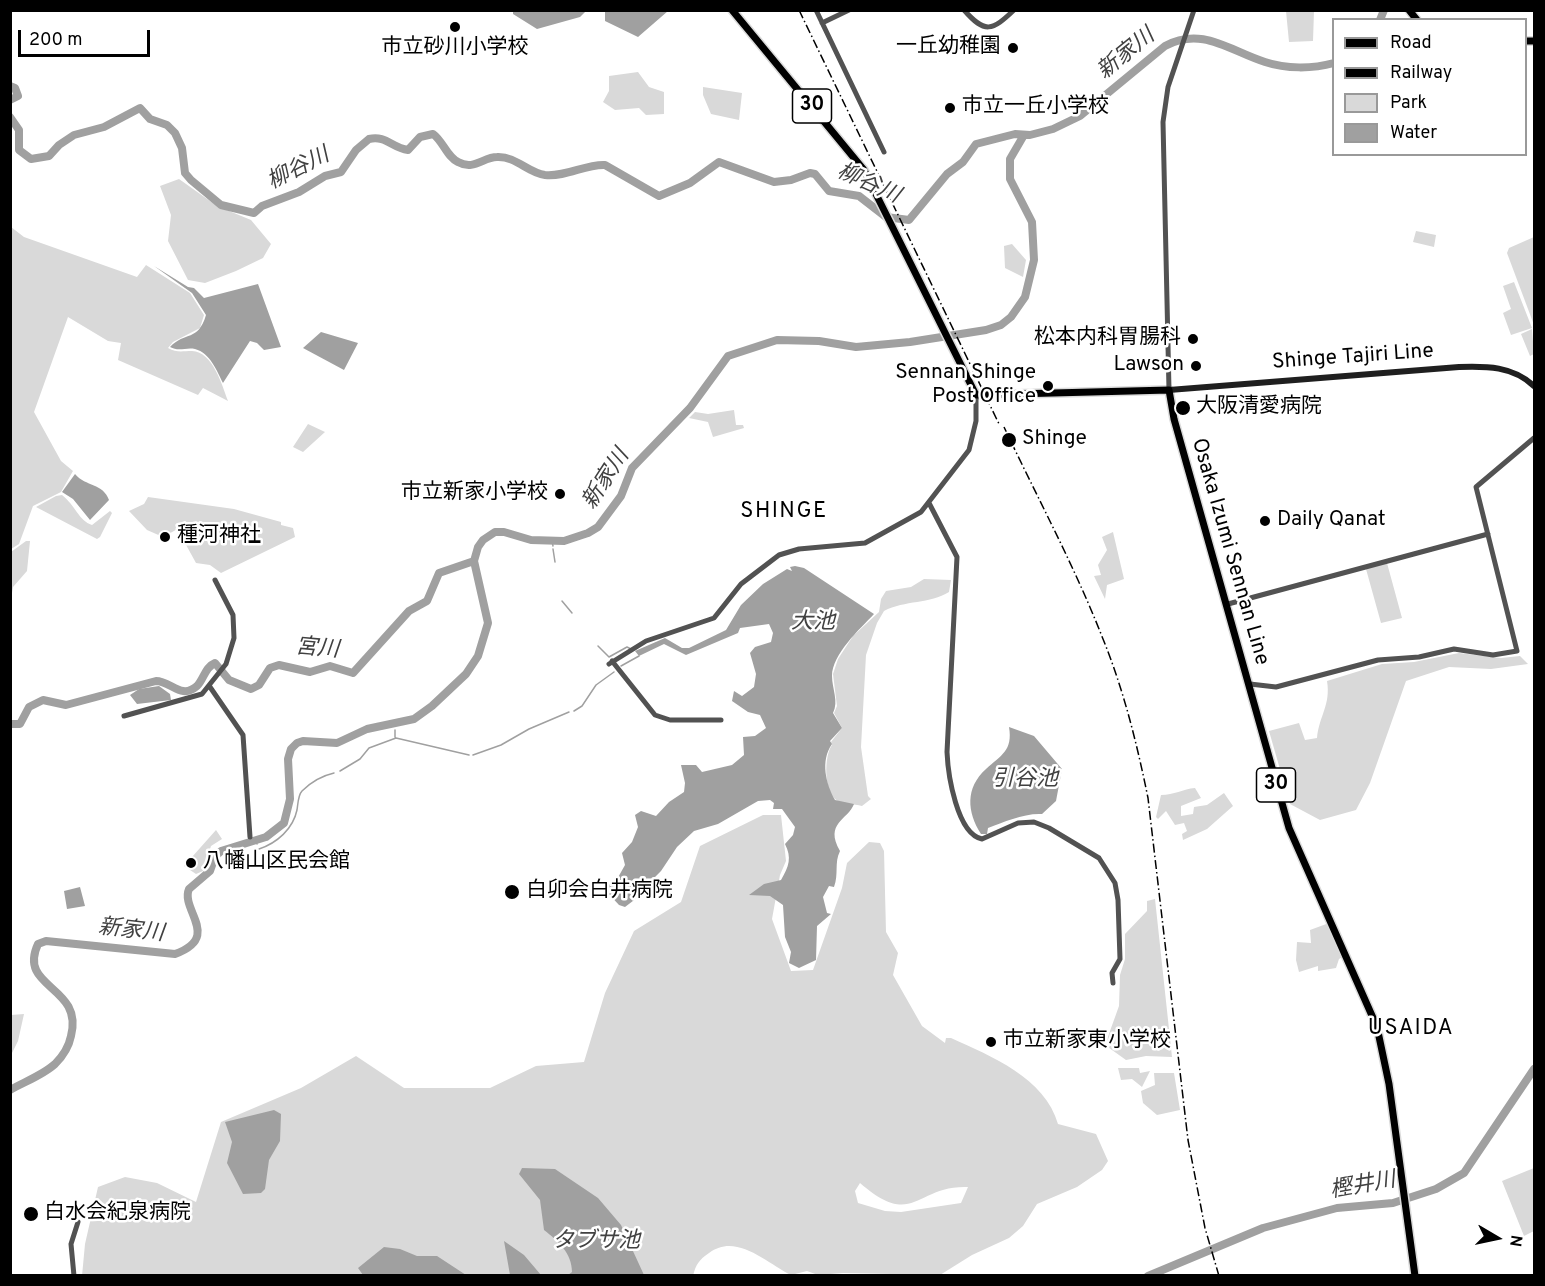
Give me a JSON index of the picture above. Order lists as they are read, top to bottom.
{
  "streets": {
    "main road": ["30", "Shinge Tajiri Line", "Osaka Izumi Sennan Line"]
  },
  "crossings": [
    ["Shinge Tajiri Line", "Osaka Izumi Sennan Line"]
  ],
  "districts": ["SHINGE", "USAIDA"],
  "water": [
    "新家川",
    "柳谷川",
    "大池",
    "宮川",
    "引谷池",
    "樫井川",
    "タブサ池"
  ],
  "places": [
    "市立砂川小学校",
    "一丘幼稚園",
    "市立一丘小学校",
    "松本内科胃腸科",
    "Lawson",
    "Sennan Shinge Post Office",
    "大阪清愛病院",
    "Shinge",
    "市立新家小学校",
    "Daily Qanat",
    "種河神社",
    "八幡山区民会館",
    "白卯会白井病院",
    "市立新家東小学校",
    "白水会紀泉病院"
  ],
  "legend": [
    "Road",
    "Railway",
    "Park",
    "Water"
  ],
  "scale_bar": "200 m",
  "north": "right"
}
